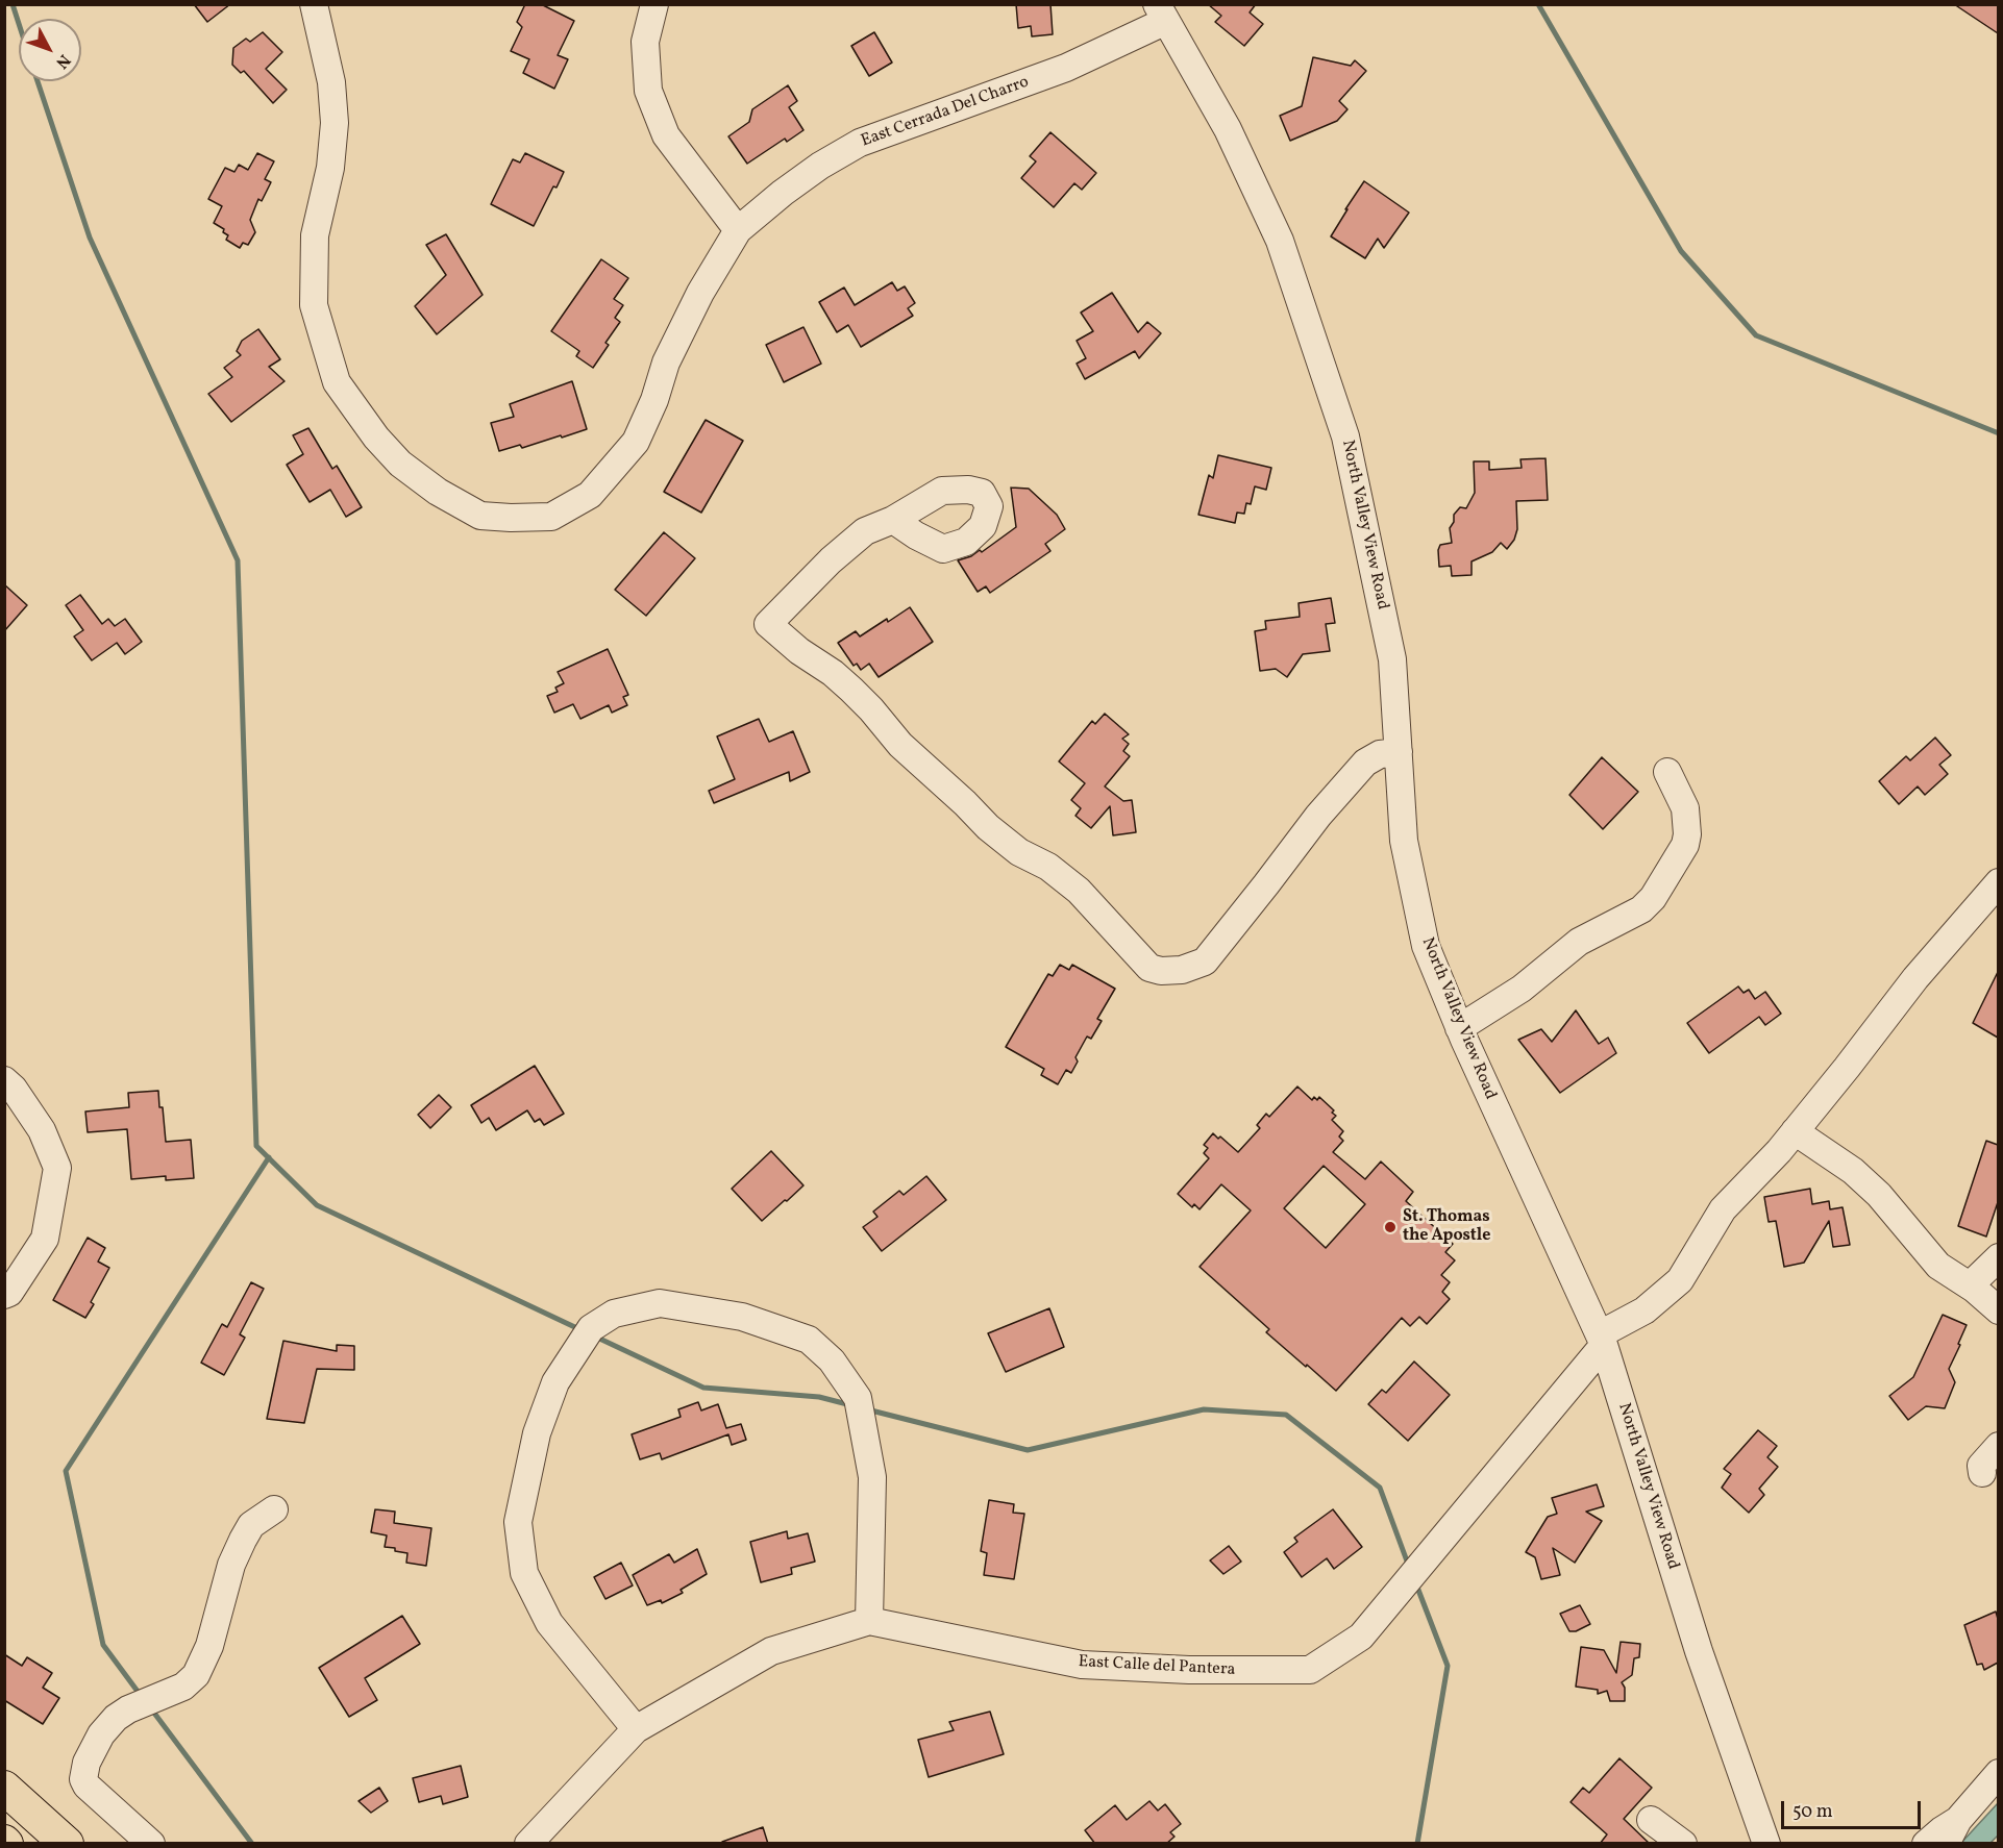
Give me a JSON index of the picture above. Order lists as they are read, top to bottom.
{
  "streets": {
    "street": ["East Cerrada Del Charro", "North Valley View Road", "East Calle del Pantera"]
  },
  "crossings": [
    ["East Cerrada Del Charro", "North Valley View Road"],
    ["North Valley View Road", "East Calle del Pantera"]
  ],
  "places": ["St. Thomas the Apostle"],
  "scale_bar": "50 m",
  "north": "bottom right"
}
